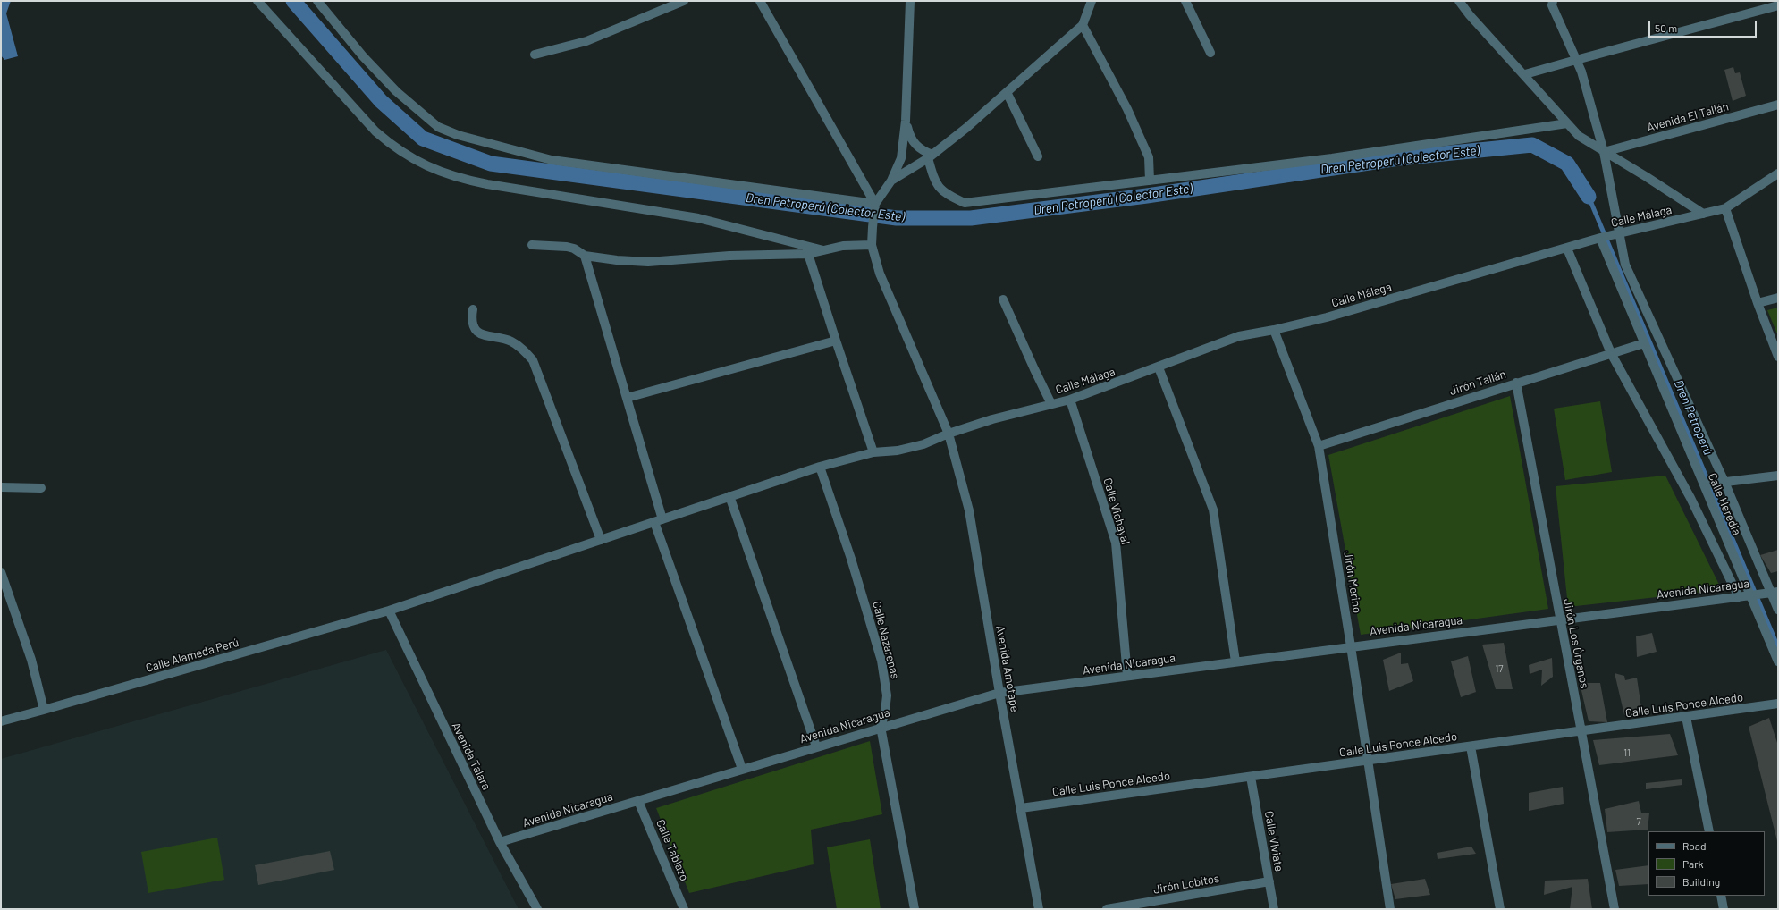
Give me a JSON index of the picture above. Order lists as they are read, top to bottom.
{
  "streets": {
    "street": [
      "Avenida El Tallán",
      "Calle Málaga",
      "Jirón Tallán",
      "Calle Heredia",
      "Calle Vichayal",
      "Jirón Merino",
      "Avenida Nicaragua",
      "Calle Nazarenas",
      "Jirón Los Órganos",
      "Calle Alameda Perú",
      "Avenida Amotape",
      "Calle Luis Ponce Alcedo",
      "Avenida Talara",
      "Calle Viviate",
      "Calle Tablazo",
      "Jirón Lobitos"
    ]
  },
  "crossings": [
    ["Calle Málaga", "Calle Heredia"],
    ["Calle Málaga", "Calle Vichayal"],
    ["Calle Málaga", "Jirón Merino"],
    ["Calle Málaga", "Calle Nazarenas"],
    ["Calle Málaga", "Calle Alameda Perú"],
    ["Calle Málaga", "Avenida Amotape"],
    ["Jirón Tallán", "Calle Heredia"],
    ["Jirón Tallán", "Jirón Merino"],
    ["Jirón Tallán", "Jirón Los Órganos"],
    ["Calle Heredia", "Avenida Nicaragua"],
    ["Calle Vichayal", "Avenida Nicaragua"],
    ["Jirón Merino", "Avenida Nicaragua"],
    ["Jirón Merino", "Calle Luis Ponce Alcedo"],
    ["Avenida Nicaragua", "Calle Nazarenas"],
    ["Avenida Nicaragua", "Jirón Los Órganos"],
    ["Avenida Nicaragua", "Avenida Amotape"],
    ["Avenida Nicaragua", "Avenida Talara"],
    ["Avenida Nicaragua", "Calle Tablazo"],
    ["Jirón Los Órganos", "Calle Luis Ponce Alcedo"],
    ["Calle Alameda Perú", "Avenida Talara"],
    ["Avenida Amotape", "Calle Luis Ponce Alcedo"],
    ["Calle Luis Ponce Alcedo", "Calle Viviate"],
    ["Calle Viviate", "Jirón Lobitos"]
  ],
  "water": ["Dren Petroperú (Colector Este)", "Dren Petroperú"],
  "house_numbers": ["17", "11", "7"],
  "legend": ["Road", "Park", "Building"],
  "scale_bar": "50 m"
}
